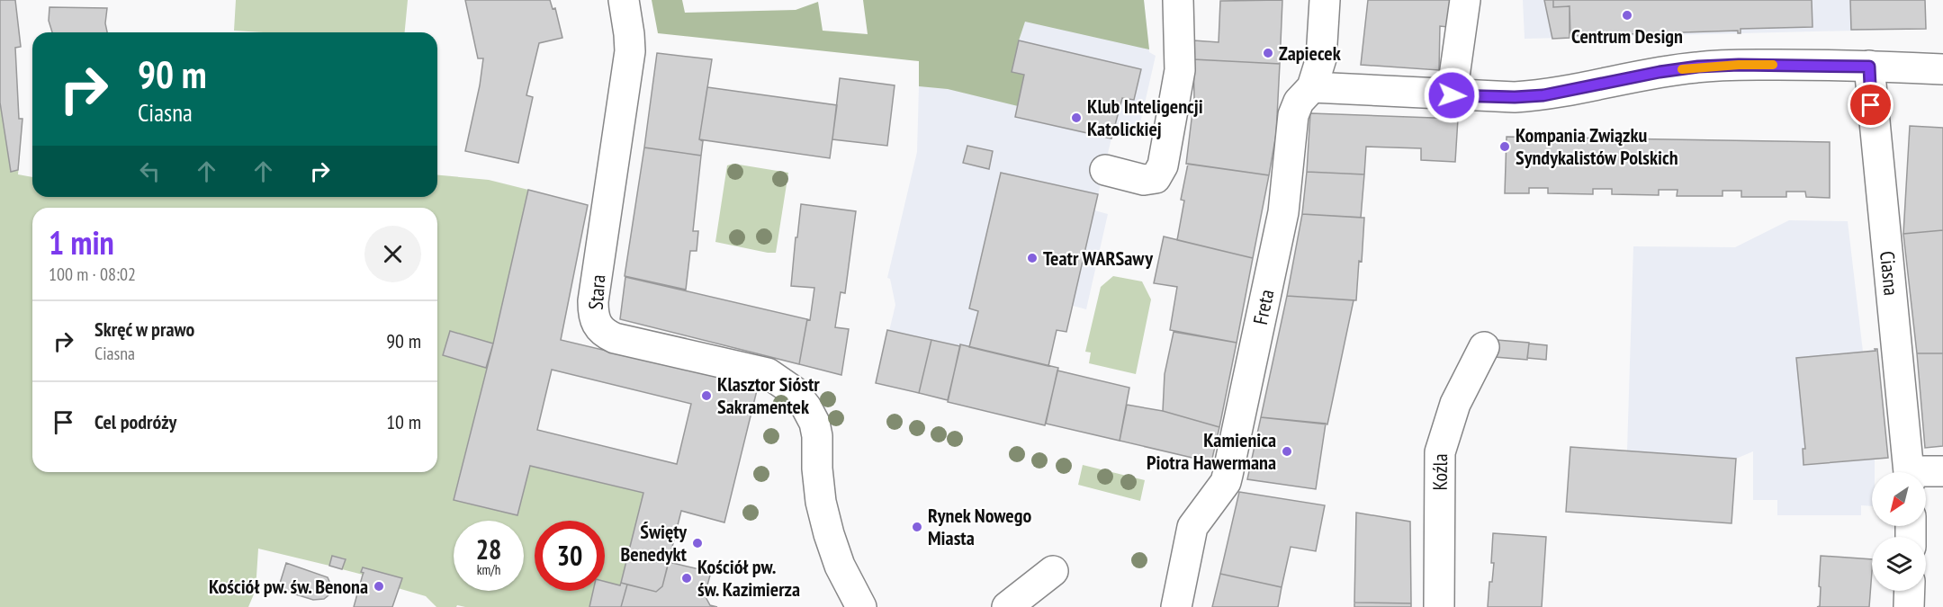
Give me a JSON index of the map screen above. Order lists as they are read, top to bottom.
{
  "streets": {
    "street": [
      "Ciasna",
      "Stara",
      "Freta",
      "Koźla"
    ]
  },
  "places": [
    "Centrum Design",
    "Zapiecek",
    "Klub Inteligencji Katolickiej",
    "Kompania Związku Syndykalistów Polskich",
    "Teatr WARSawy",
    "Klasztor Sióstr Sakramentek",
    "Kamienica Piotra Hawermana",
    "Rynek Nowego Miasta",
    "Święty Benedykt",
    "Kościół pw. św. Kazimierza",
    "Kościół pw. św. Benona"
  ],
  "north": "bottom left",
  "page": {
    "turn": ["90 m", "Ciasna"],
    "heading": ["1 min", "100 m · 08:02"],
    "list": [
      {
        "name": "Skręć w prawo",
        "note": "Ciasna",
        "value": "90 m"
      },
      {
        "name": "Cel podróży",
        "value": "10 m"
      }
    ],
    "speed": "28 km/h",
    "limit": "30"
  }
}
